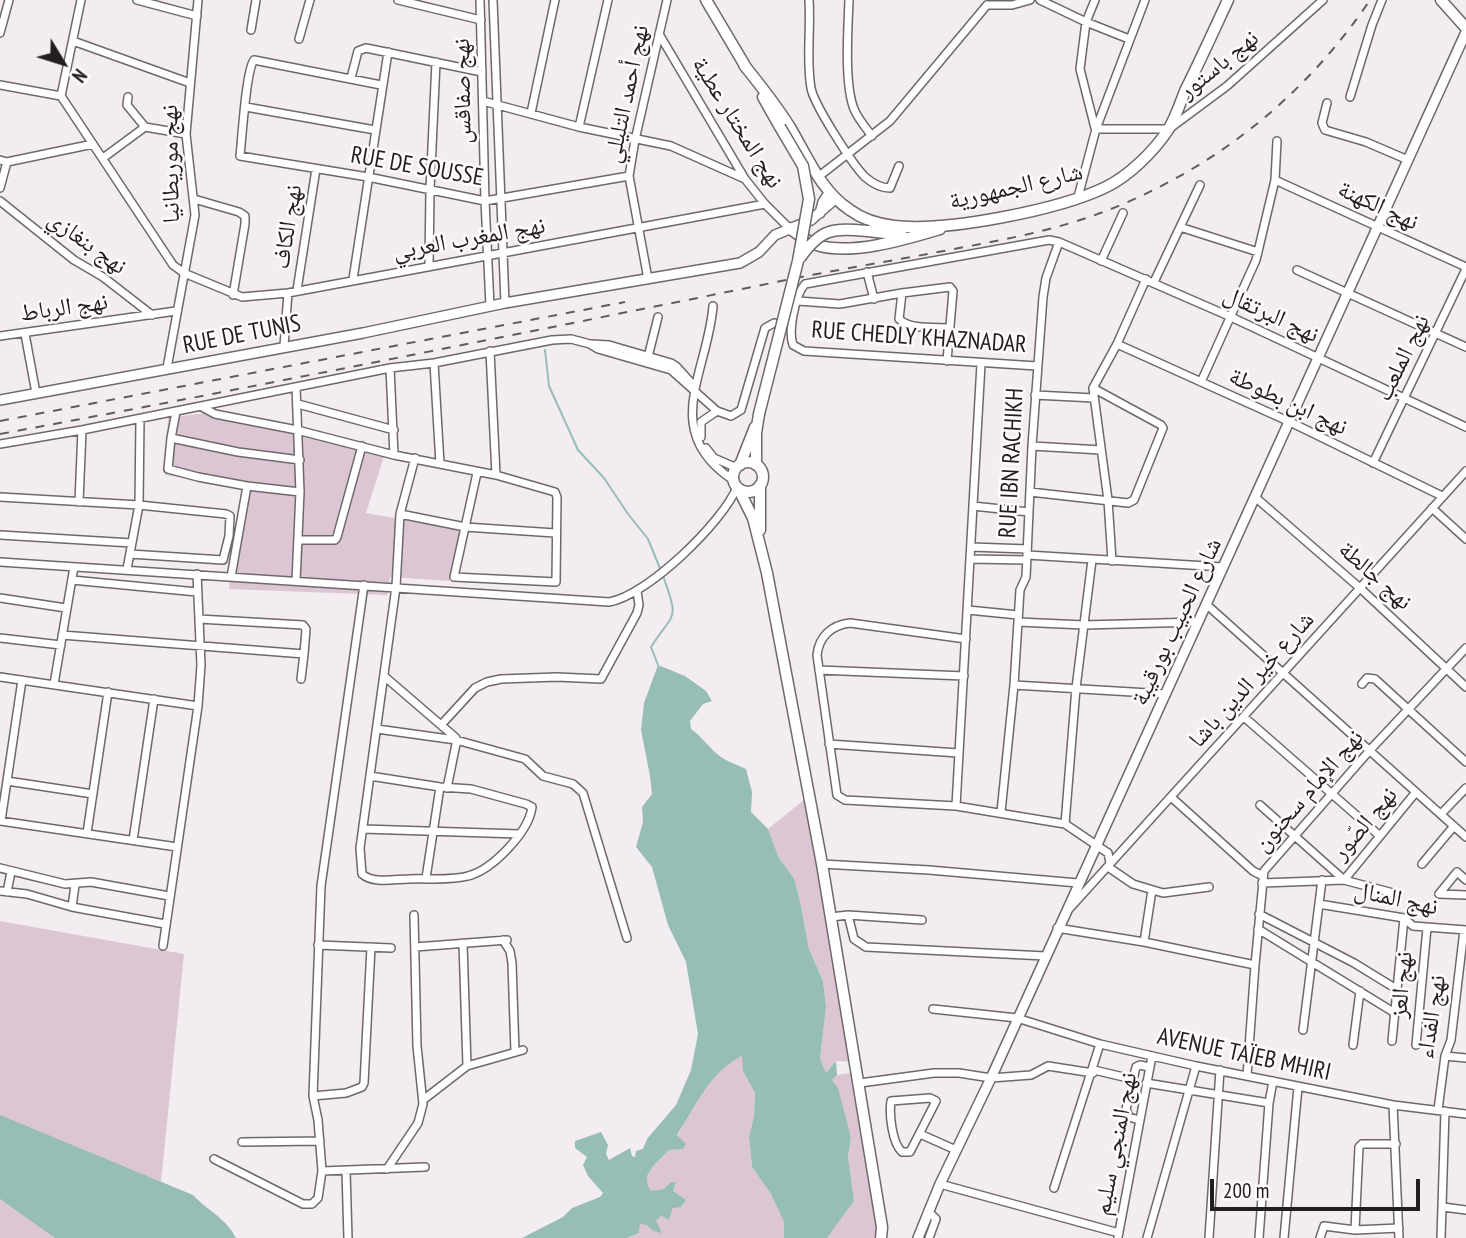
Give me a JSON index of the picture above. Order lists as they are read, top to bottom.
{
  "streets": {
    "main road": ["شارع الجمهورية"],
    "street": [
      "نهج باستور",
      "نهج صفاقس",
      "نهج أحمد التليلي",
      "نهج المختار عطية",
      "نهج موريطانيا",
      "RUE DE SOUSSE",
      "نهج الكهنة",
      "نهج الكاف",
      "نهج المغرب العربي",
      "نهج بنغازي",
      "نهج الرباط",
      "نهج البرتقال",
      "RUE DE TUNIS",
      "RUE CHEDLY KHAZNADAR",
      "نهج الملعب",
      "نهج ابن بطوطة",
      "RUE IBN RACHIKH",
      "نهج جالطة",
      "شارع الحبيب بورقيبة",
      "شارع خير الدين باشا",
      "نهج الإمام سحنون",
      "نهج الصّور",
      "نهج المنال",
      "نهج العز",
      "نهج الفداء",
      "AVENUE TAÏEB MHIRI",
      "نهج المنجي سليم"
    ]
  },
  "crossings": [
    ["نهج باستور", "شارع الجمهورية"],
    ["نهج صفاقس", "RUE DE SOUSSE"],
    ["نهج صفاقس", "نهج المغرب العربي"],
    ["نهج صفاقس", "RUE DE TUNIS"],
    ["نهج أحمد التليلي", "نهج المختار عطية"],
    ["نهج أحمد التليلي", "RUE DE SOUSSE"],
    ["نهج أحمد التليلي", "نهج المغرب العربي"],
    ["نهج أحمد التليلي", "RUE DE TUNIS"],
    ["نهج المختار عطية", "نهج المغرب العربي"],
    ["نهج المختار عطية", "RUE DE TUNIS"],
    ["نهج موريطانيا", "نهج المغرب العربي"],
    ["نهج موريطانيا", "نهج الرباط"],
    ["نهج موريطانيا", "RUE DE TUNIS"],
    ["RUE DE SOUSSE", "نهج الكاف"],
    ["شارع الجمهورية", "RUE DE TUNIS"],
    ["نهج الكهنة", "نهج الملعب"],
    ["نهج الكهنة", "شارع الحبيب بورقيبة"],
    ["نهج الكاف", "نهج المغرب العربي"],
    ["نهج الكاف", "RUE DE TUNIS"],
    ["نهج بنغازي", "نهج الرباط"],
    ["نهج البرتقال", "نهج الملعب"],
    ["نهج البرتقال", "RUE IBN RACHIKH"],
    ["نهج البرتقال", "شارع الحبيب بورقيبة"],
    ["RUE CHEDLY KHAZNADAR", "RUE IBN RACHIKH"],
    ["نهج الملعب", "نهج ابن بطوطة"],
    ["نهج ابن بطوطة", "شارع الحبيب بورقيبة"],
    ["نهج ابن بطوطة", "شارع خير الدين باشا"],
    ["نهج جالطة", "شارع الحبيب بورقيبة"],
    ["نهج جالطة", "شارع خير الدين باشا"],
    ["نهج جالطة", "نهج الإمام سحنون"],
    ["شارع الحبيب بورقيبة", "شارع خير الدين باشا"],
    ["شارع الحبيب بورقيبة", "AVENUE TAÏEB MHIRI"],
    ["نهج الإمام سحنون", "AVENUE TAÏEB MHIRI"],
    ["نهج المنال", "نهج العز"],
    ["نهج المنال", "نهج الفداء"],
    ["نهج الفداء", "AVENUE TAÏEB MHIRI"],
    ["AVENUE TAÏEB MHIRI", "نهج المنجي سليم"]
  ],
  "scale_bar": "200 m",
  "north": "bottom right"
}
